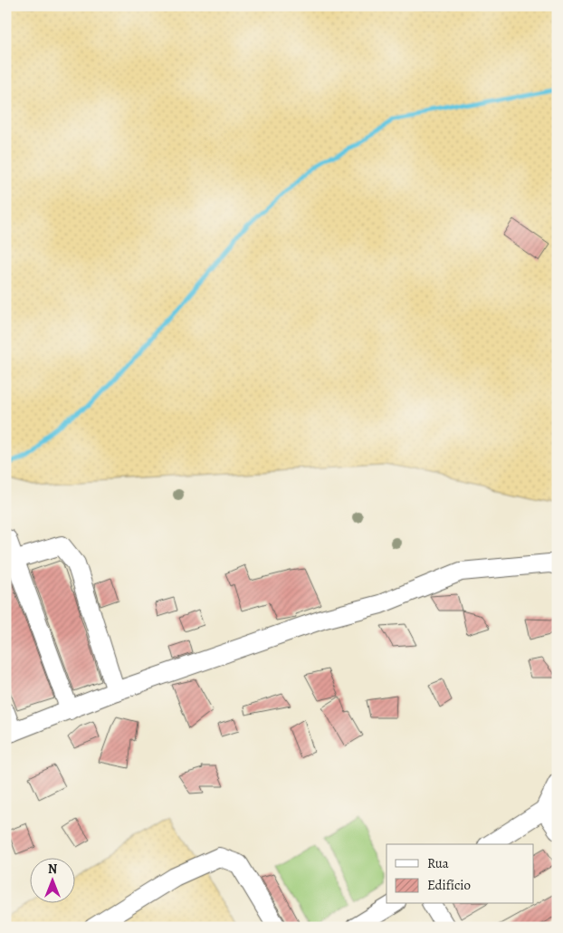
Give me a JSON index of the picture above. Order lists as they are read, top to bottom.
{
  "legend": ["Rua", "Edifício"],
  "north": "top"
}
